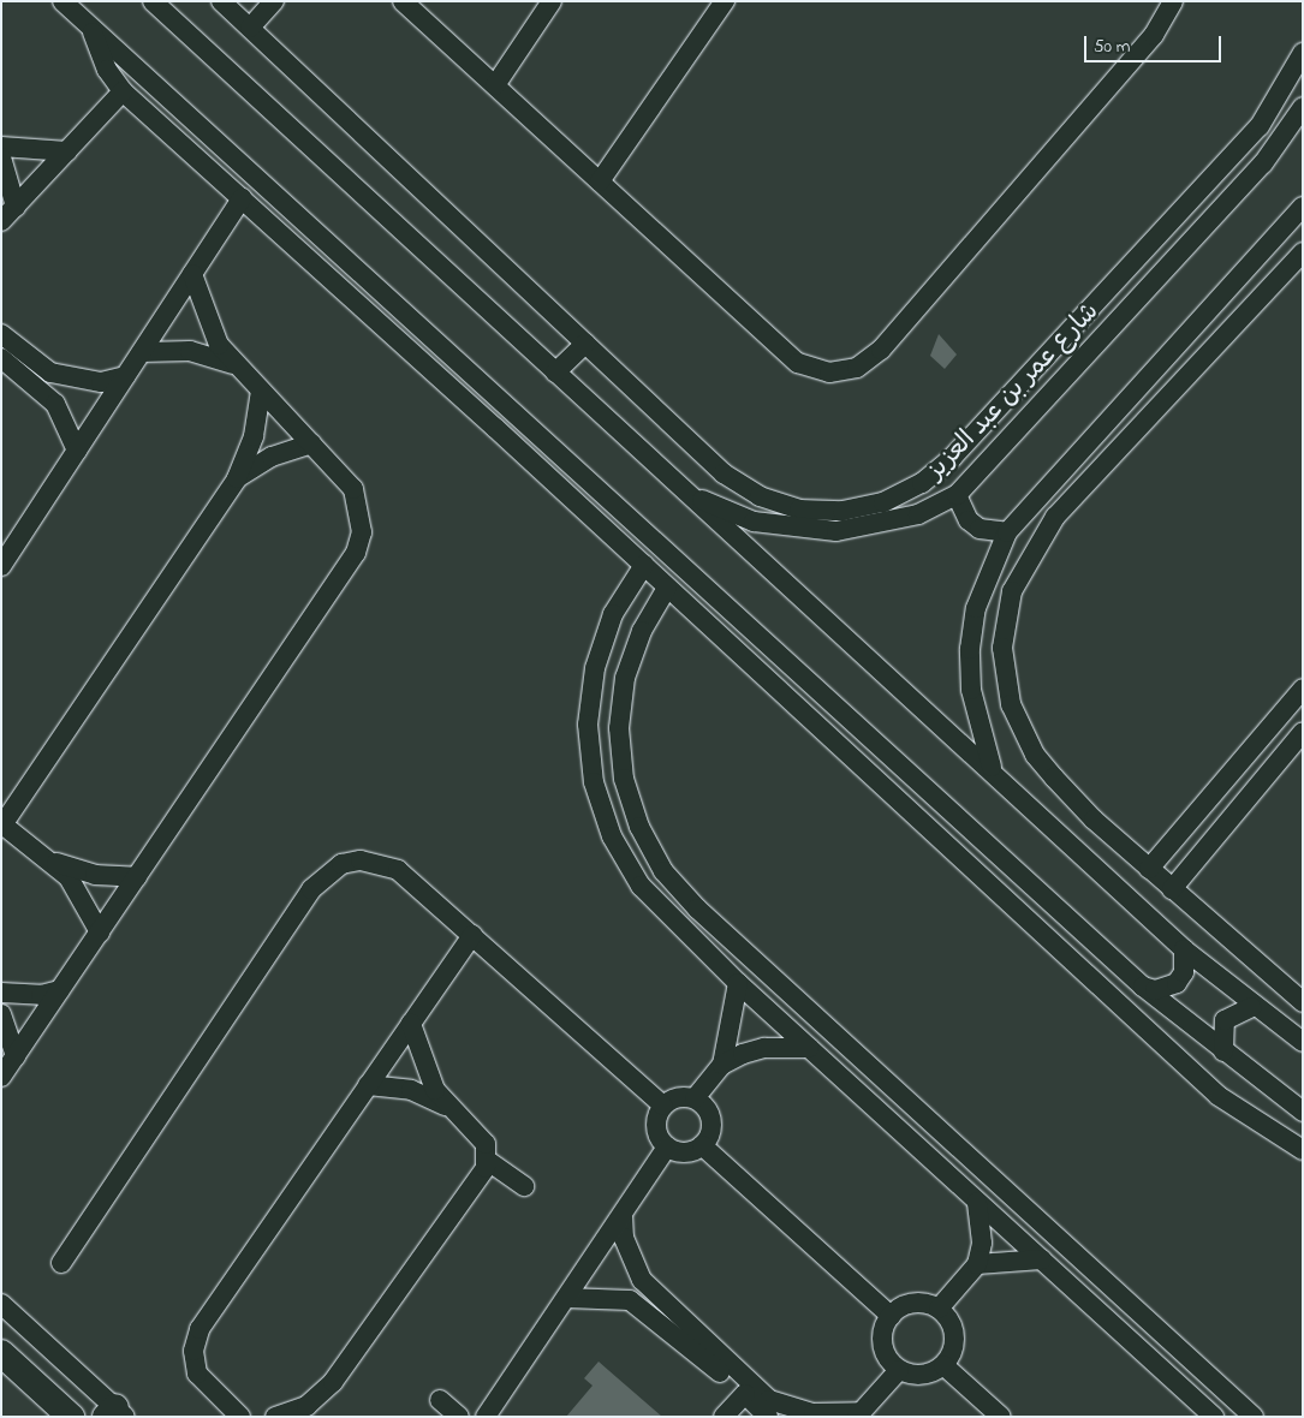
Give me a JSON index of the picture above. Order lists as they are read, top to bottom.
{
  "streets": {
    "street": ["شارع عمر بن عبد العزيز"]
  },
  "scale_bar": "50 m"
}
